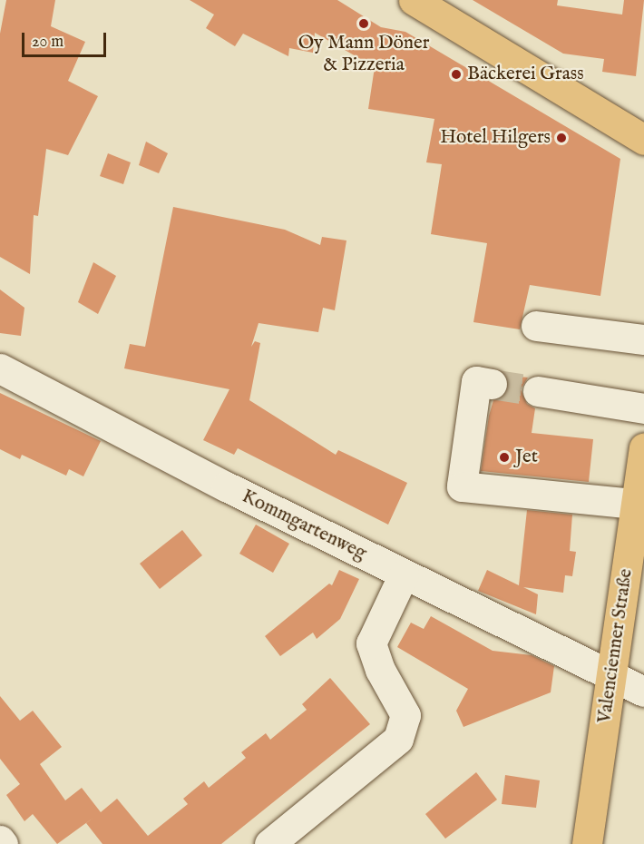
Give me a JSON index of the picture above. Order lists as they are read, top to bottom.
{
  "streets": {
    "main road": ["Valencienner Straße"],
    "street": ["Kommgartenweg"]
  },
  "crossings": [
    ["Kommgartenweg", "Valencienner Straße"]
  ],
  "places": [
    "Oy Mann Döner & Pizzeria",
    "Bäckerei Grass",
    "Hotel Hilgers",
    "Jet"
  ],
  "scale_bar": "20 m"
}
